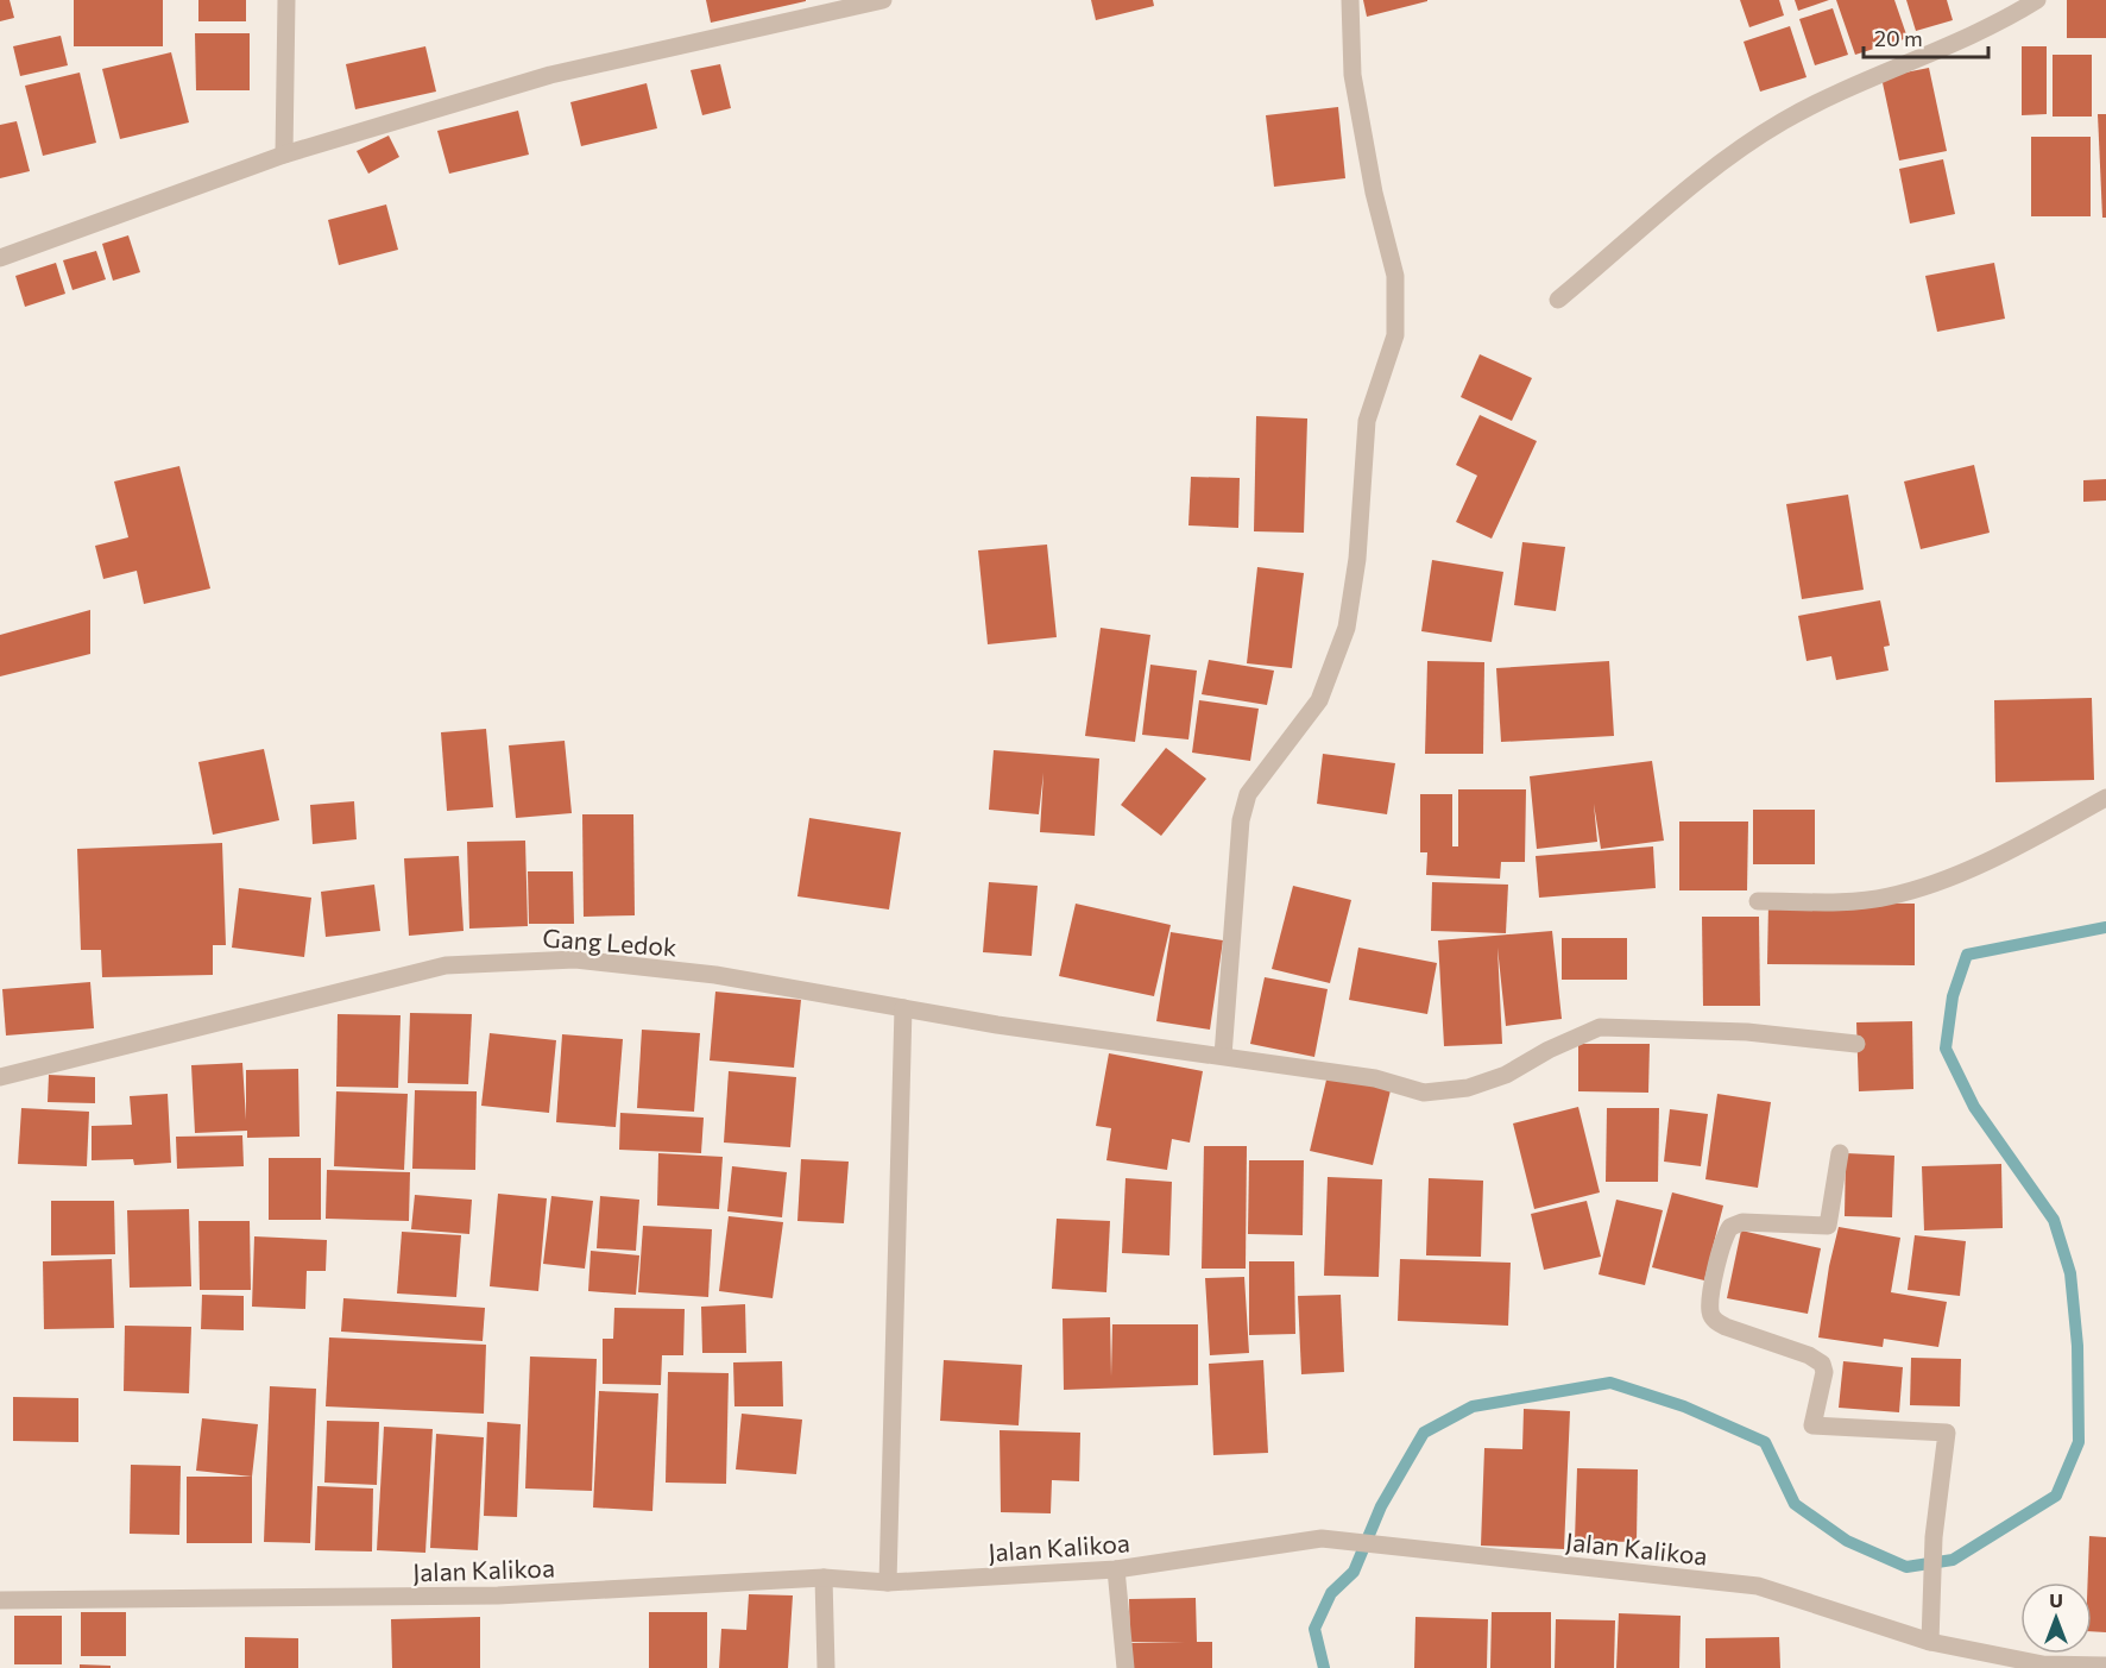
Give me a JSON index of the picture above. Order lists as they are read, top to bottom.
{
  "streets": {
    "street": ["Gang Ledok", "Jalan Kalikoa"]
  },
  "scale_bar": "20 m",
  "north": "top"
}
